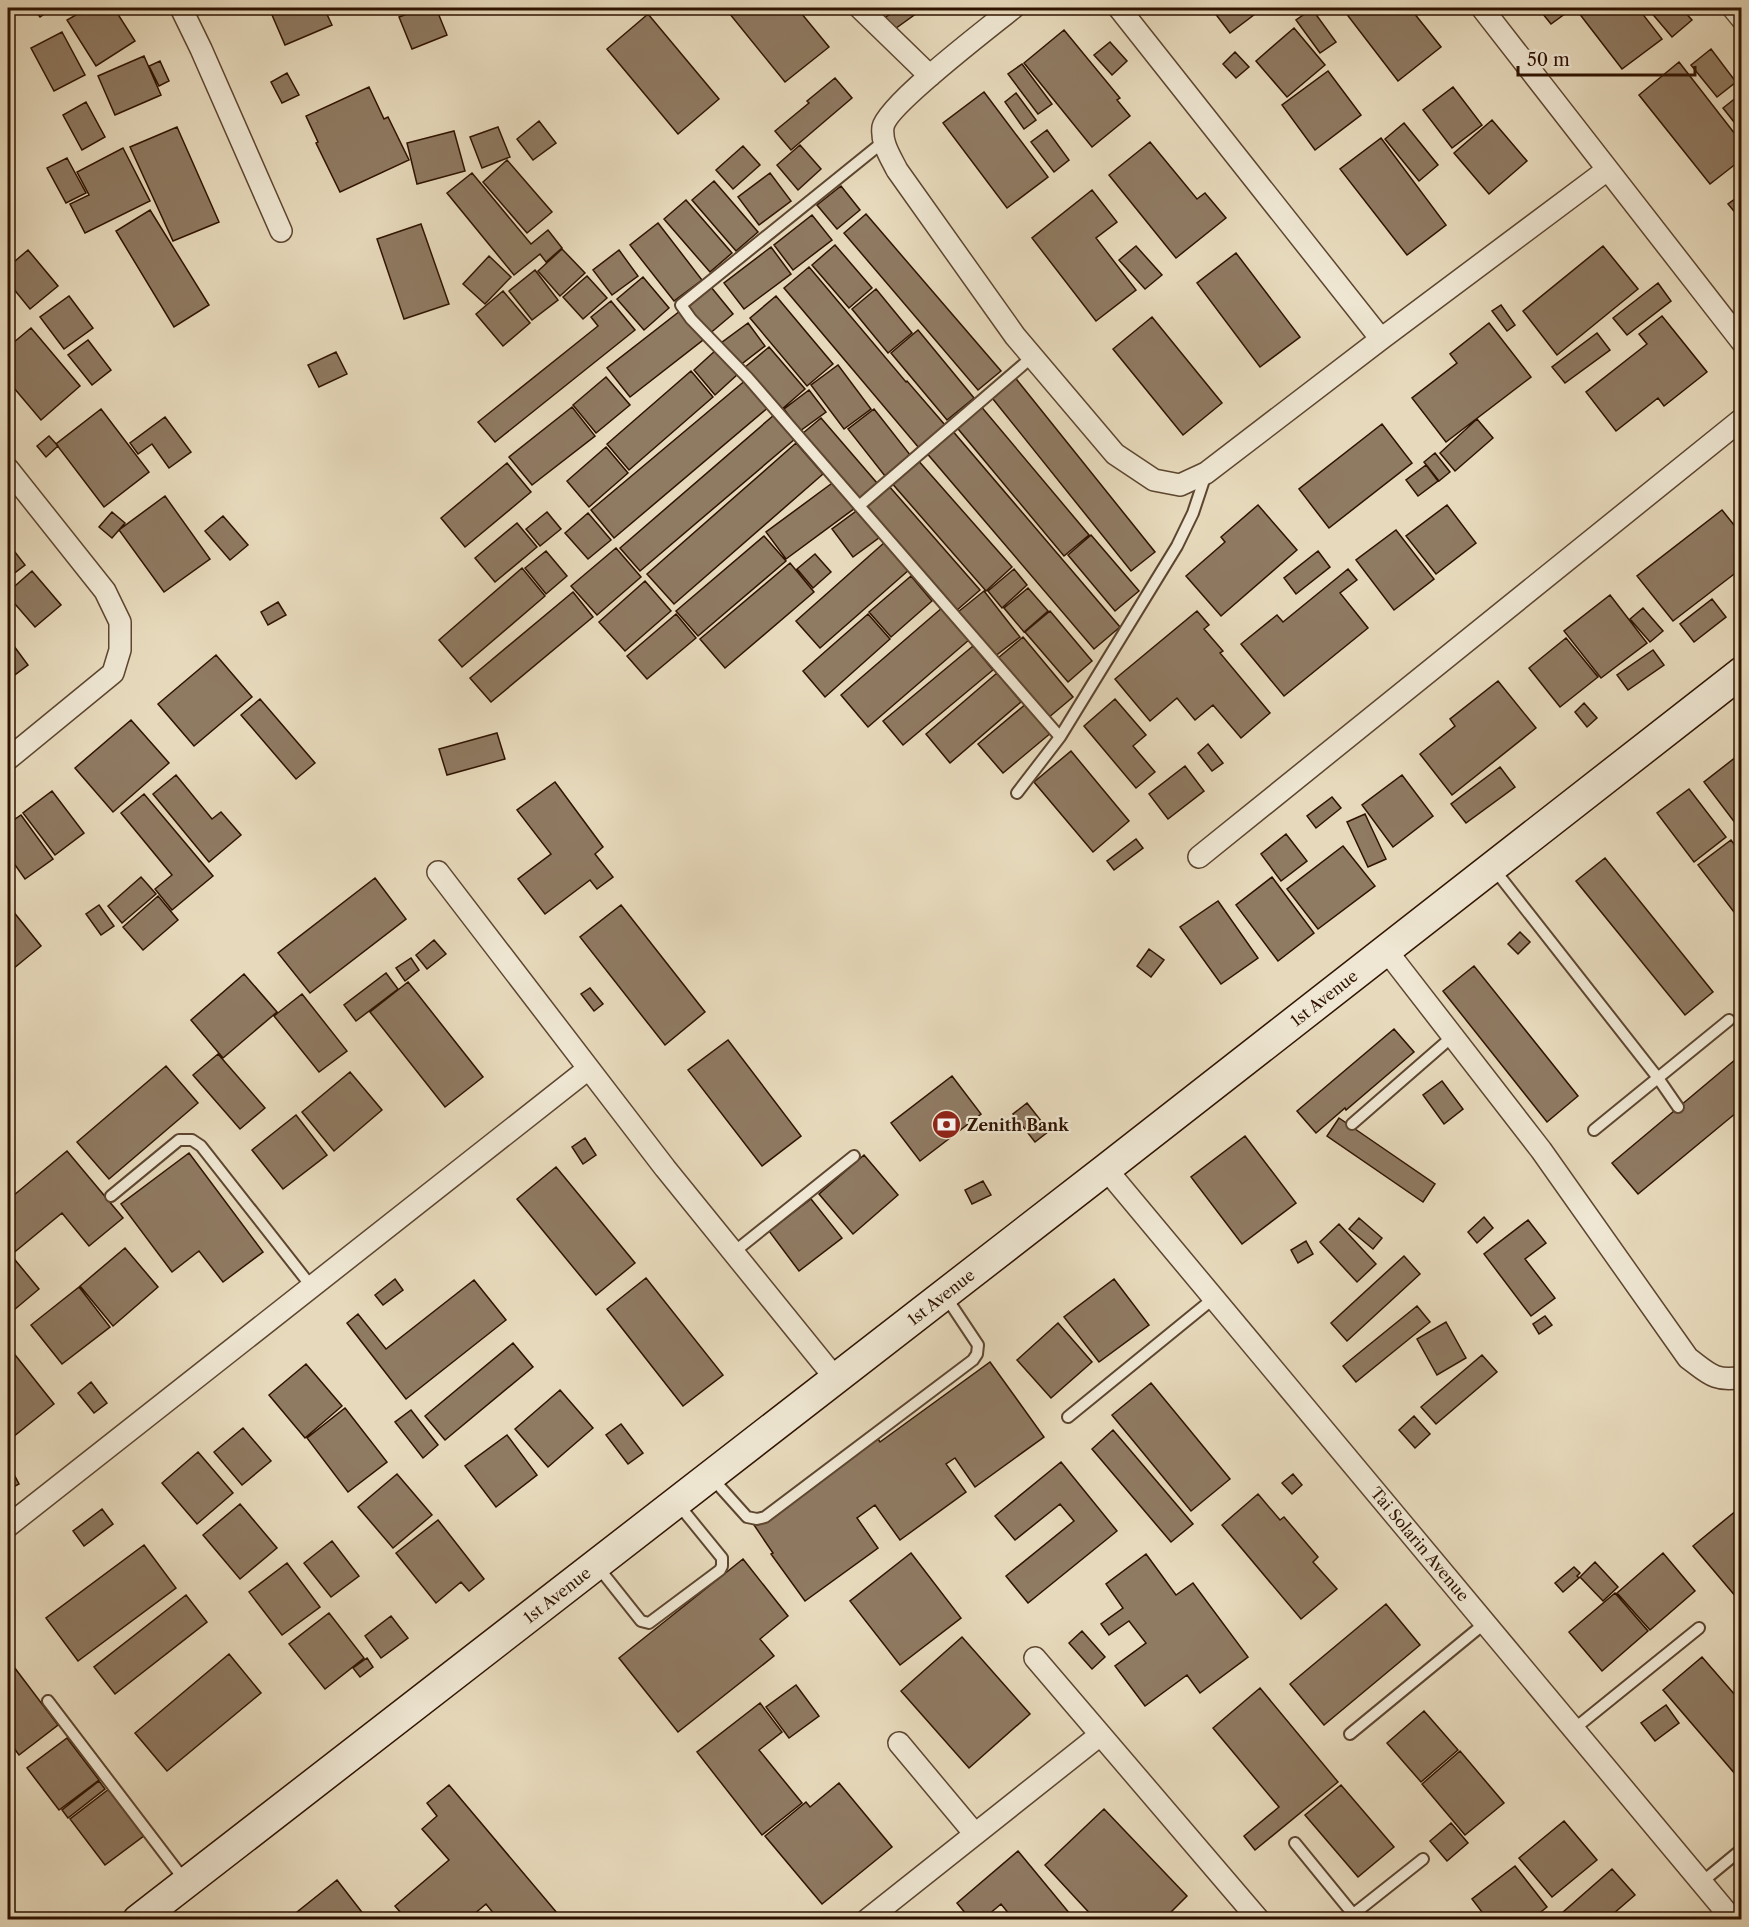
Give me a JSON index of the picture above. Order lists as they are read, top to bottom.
{
  "streets": {
    "street": ["1st Avenue", "Tai Solarin Avenue"]
  },
  "crossings": [
    ["1st Avenue", "Tai Solarin Avenue"]
  ],
  "places": {
    "bank": ["Zenith Bank"]
  },
  "scale_bar": "50 m"
}
